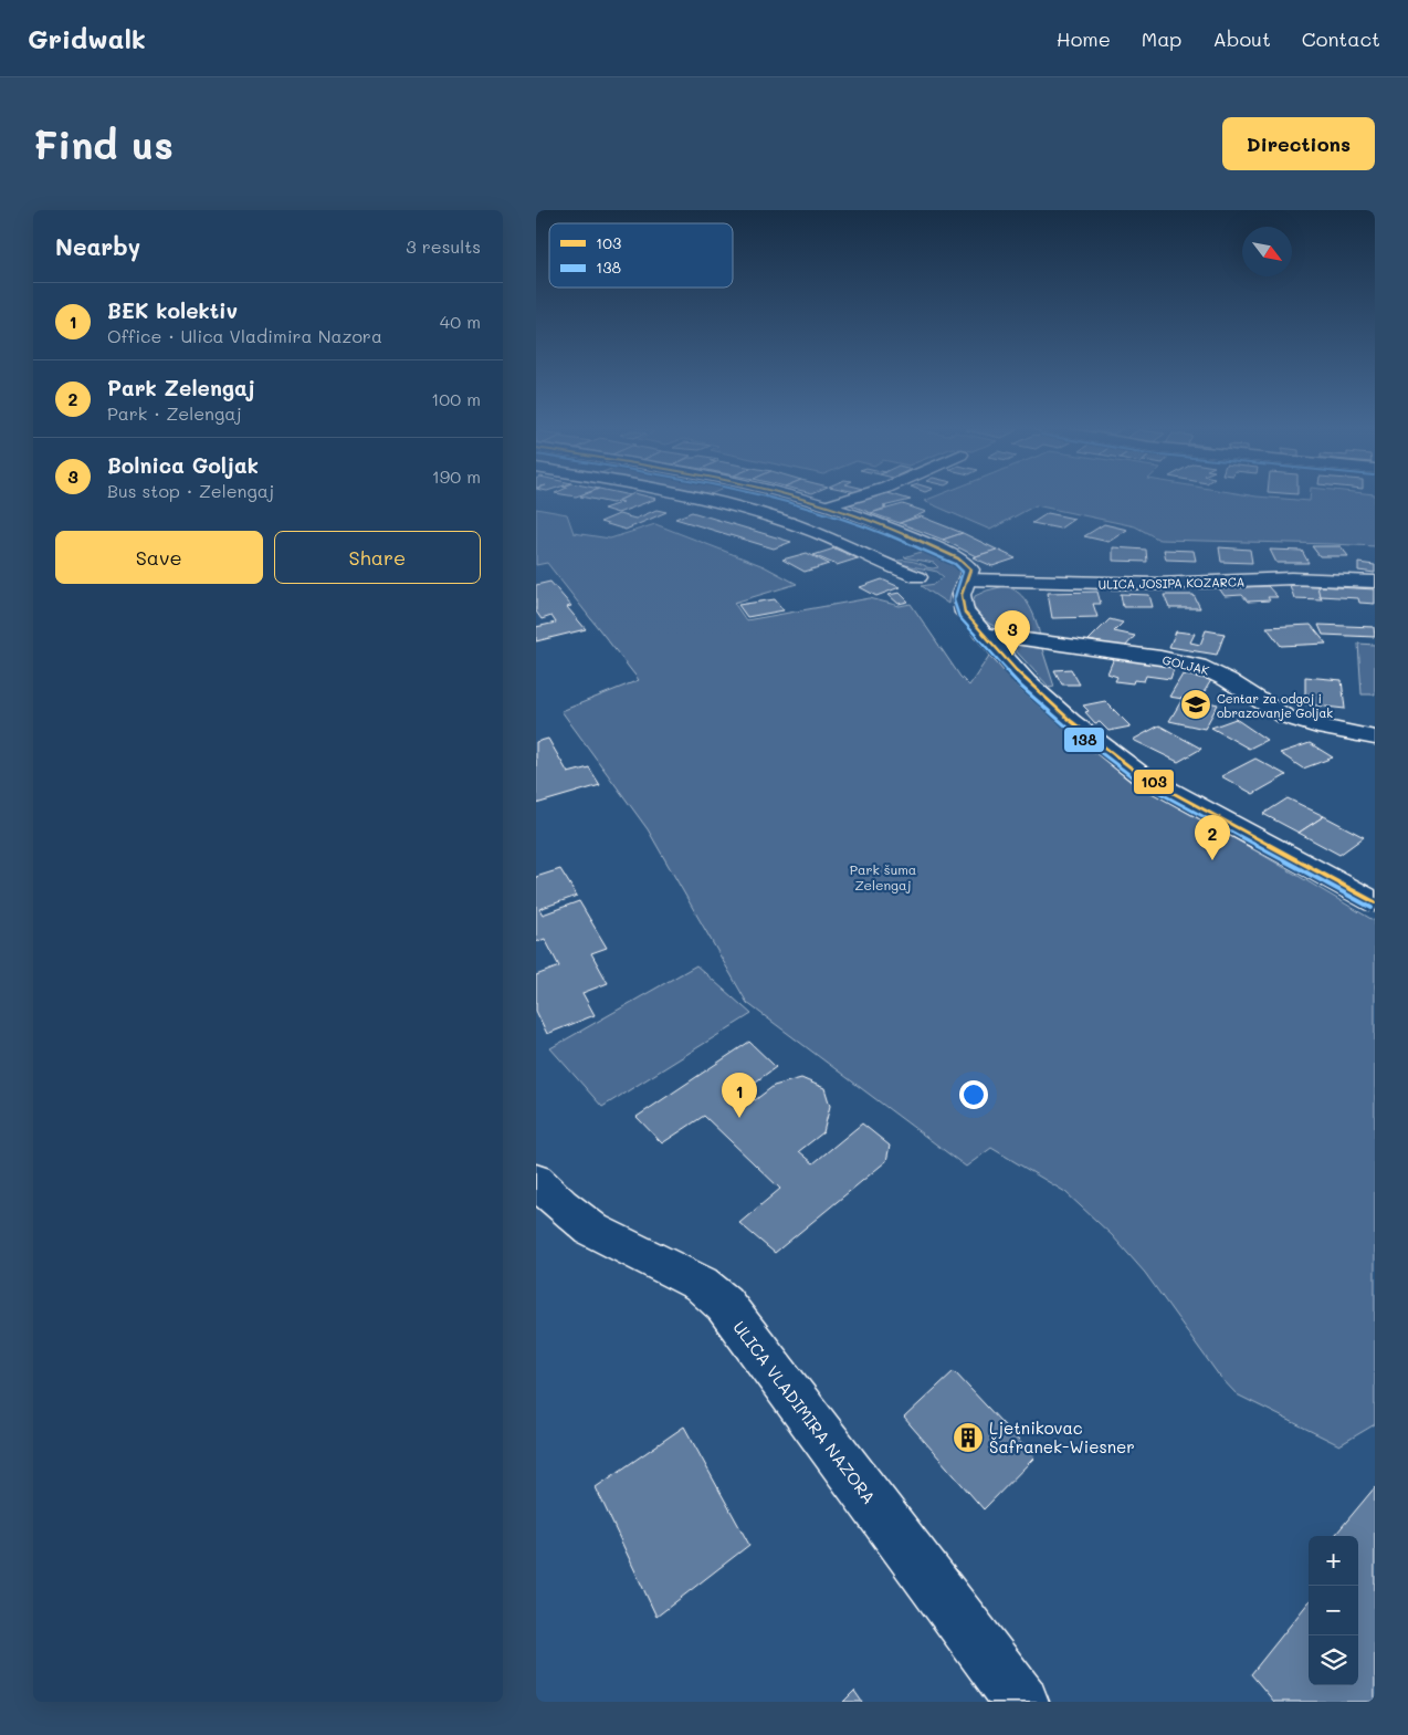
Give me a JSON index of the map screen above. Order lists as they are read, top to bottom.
{
  "streets": {
    "street": ["ULICA JOSIPA KOZARCA", "GOLJAK", "ULICA VLADIMIRA NAZORA"]
  },
  "parks": ["Park šuma Zelengaj"],
  "places": {
    "school or university": ["Centar za odgoj i obrazovanje Goljak"],
    "building": ["Ljetnikovac Šafranek-Wiesner"]
  },
  "lines": ["transit line 103", "transit line 138"],
  "legend": ["103", "138"],
  "north": "bottom right",
  "page": {
    "header": "Gridwalk",
    "nav": [
      "Home",
      "Map",
      "About",
      "Contact"
    ],
    "buttons": [
      "Directions",
      ["Save", "Share"]
    ],
    "title": "Find us",
    "heading": ["Nearby", "3 results"],
    "list": [
      {
        "mark": "1",
        "name": "BEK kolektiv",
        "note": "Office · Ulica Vladimira Nazora",
        "value": "40 m"
      },
      {
        "mark": "2",
        "name": "Park Zelengaj",
        "note": "Park · Zelengaj",
        "value": "100 m"
      },
      {
        "mark": "3",
        "name": "Bolnica Goljak",
        "note": "Bus stop · Zelengaj",
        "value": "190 m"
      }
    ],
    "pins": ["3", "2", "1"],
    "map_buttons": ["+", "−"]
  }
}
